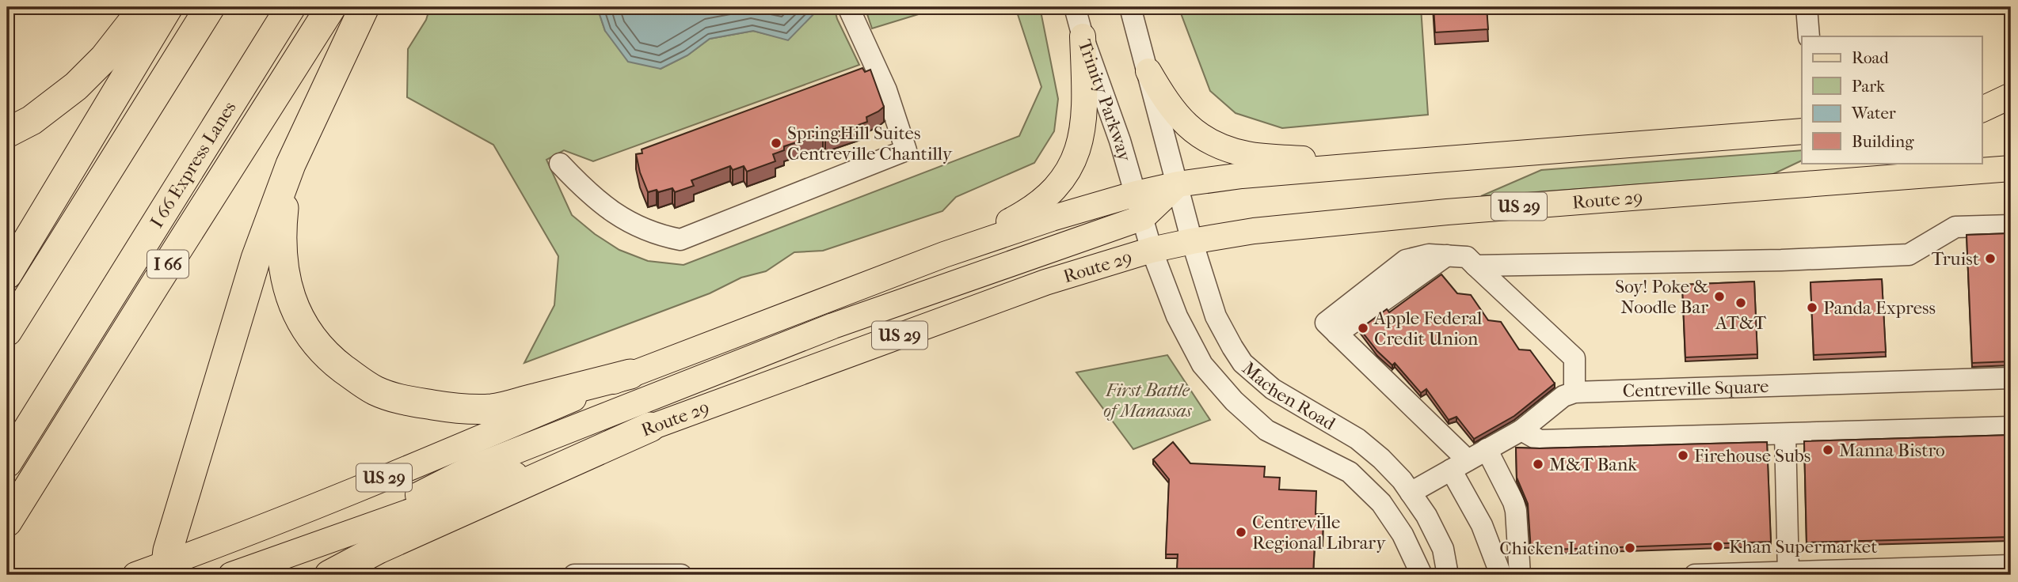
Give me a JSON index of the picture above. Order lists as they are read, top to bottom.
{
  "streets": {
    "highway": ["I 66 Express Lanes", "I 66"],
    "main road": ["Route 29", "US 29"],
    "street": ["Trinity Parkway", "Centreville Square", "Machen Road"]
  },
  "crossings": [
    ["Trinity Parkway", "US 29"],
    ["Trinity Parkway", "Machen Road"],
    ["Route 29", "Machen Road"],
    ["US 29", "Machen Road"],
    ["Centreville Square", "Machen Road"]
  ],
  "parks": ["First Battle of Manassas"],
  "places": [
    "SpringHill Suites Centreville Chantilly",
    "Truist",
    "Soy! Poke & Noodle Bar",
    "AT&T",
    "Panda Express",
    "Apple Federal Credit Union",
    "Manna Bistro",
    "Firehouse Subs",
    "M&T Bank",
    "Centreville Regional Library",
    "Khan Supermarket",
    "Chicken Latino"
  ],
  "legend": [
    "Road",
    "Park",
    "Water",
    "Building"
  ]
}
